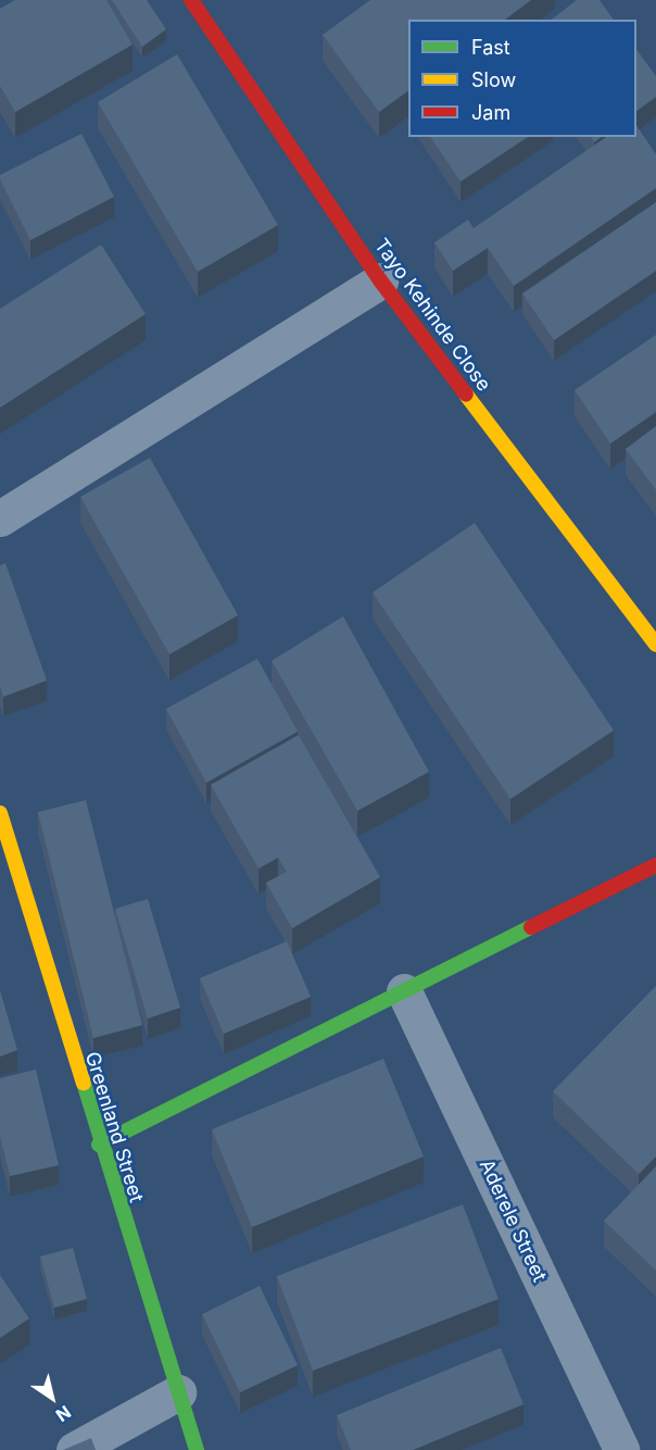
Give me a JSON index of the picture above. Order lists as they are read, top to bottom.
{
  "streets": {
    "street": ["Tayo Kehinde Close", "Greenland Street", "Aderele Street"]
  },
  "legend": ["Fast", "Slow", "Jam"],
  "north": "bottom right"
}
